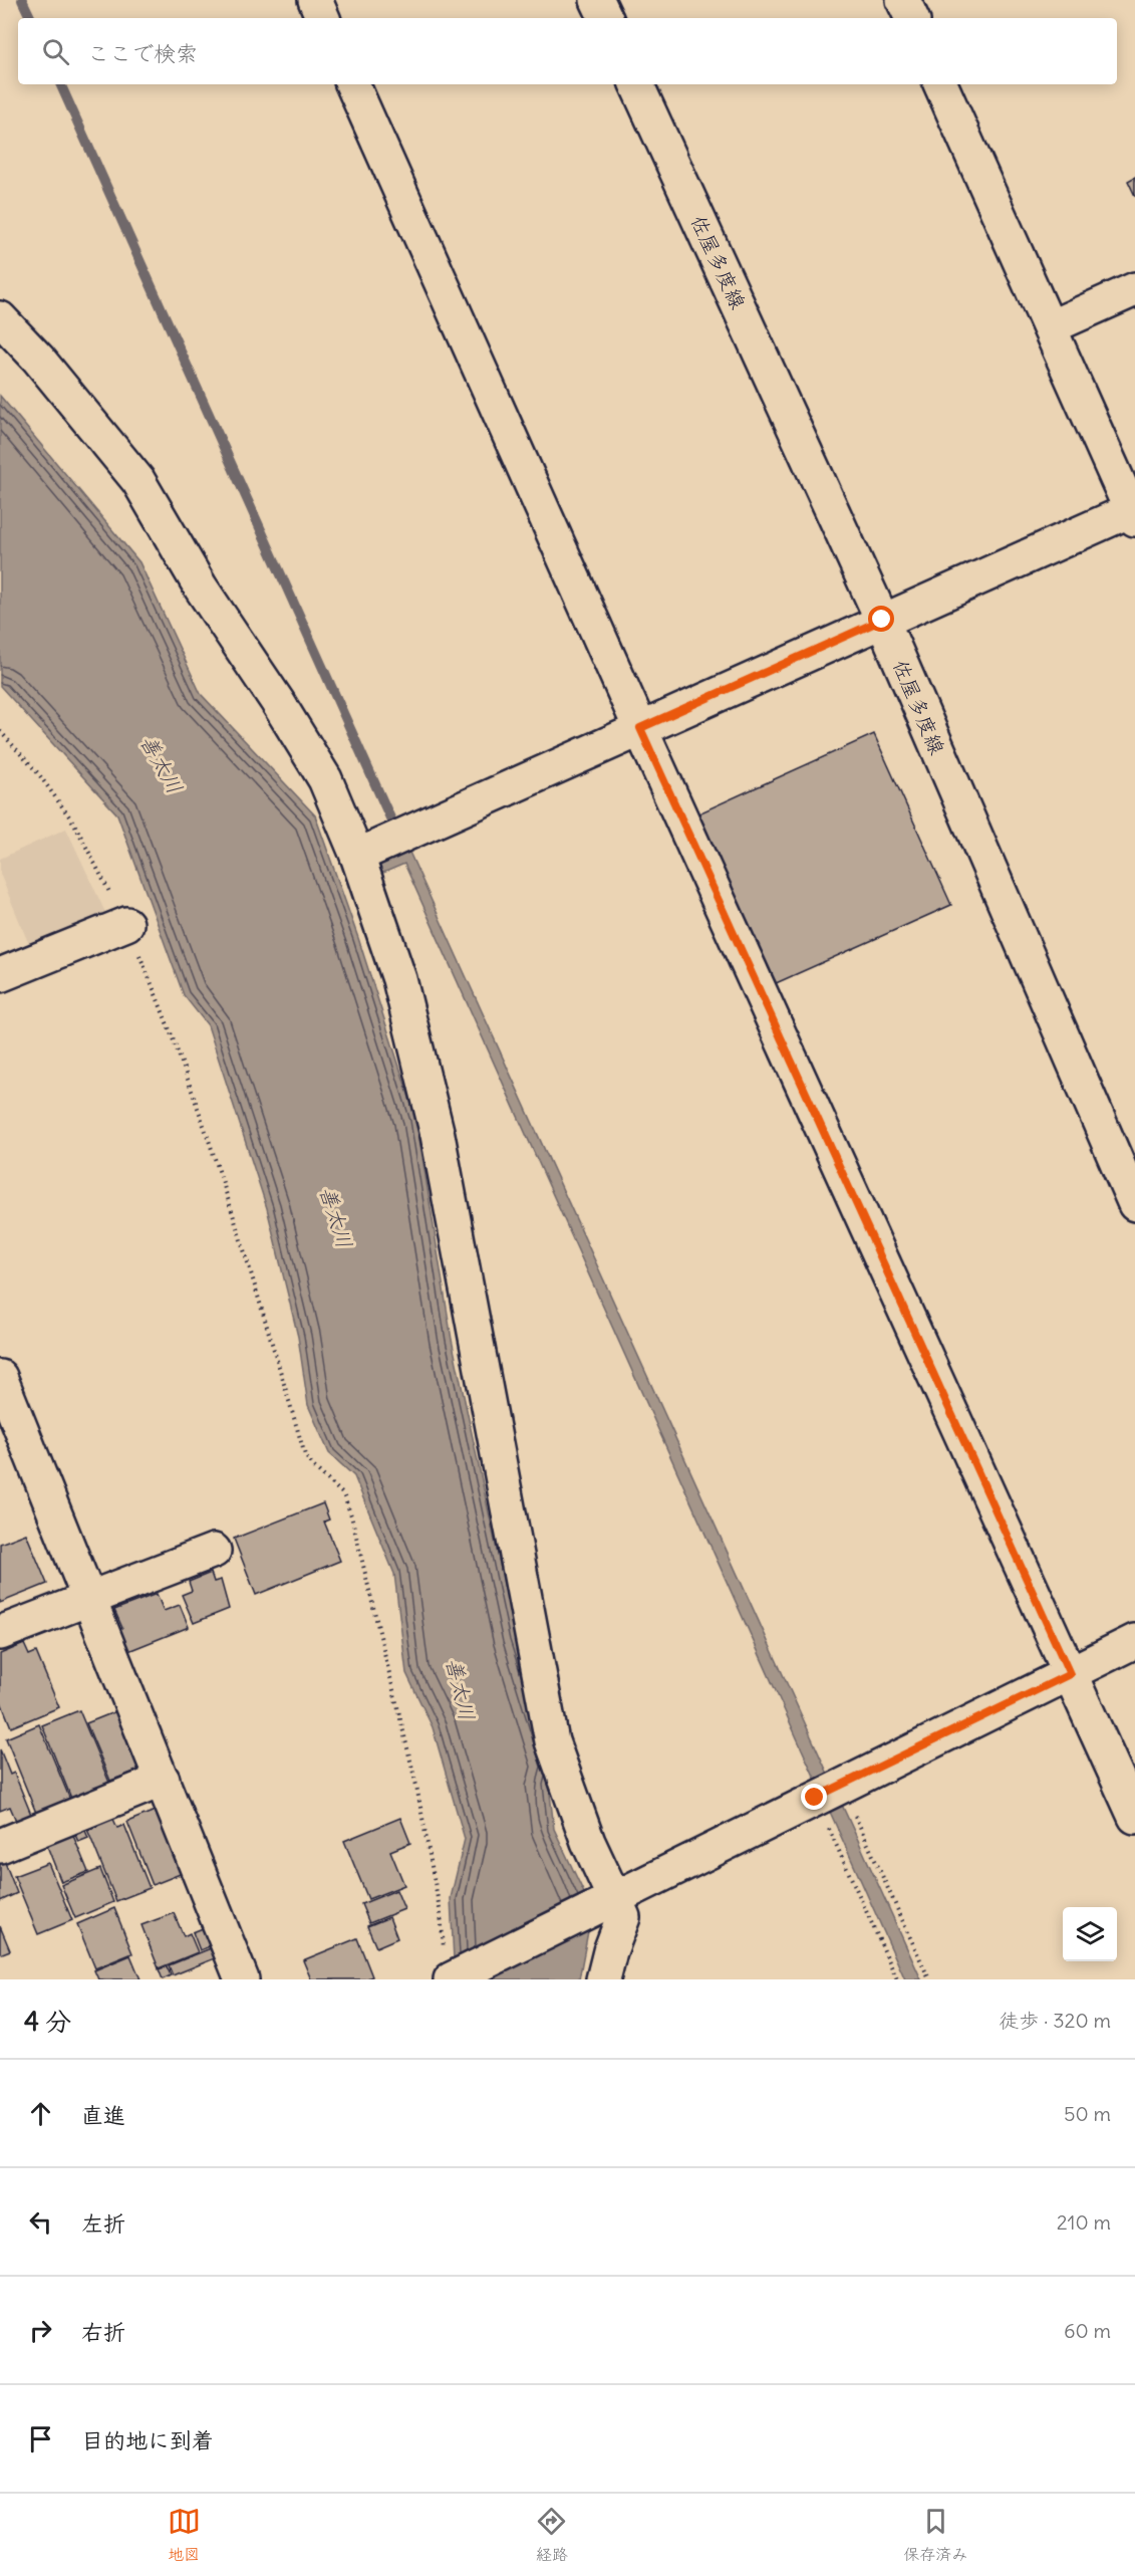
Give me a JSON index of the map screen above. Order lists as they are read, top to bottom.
{
  "streets": {
    "street": ["佐屋多度線"]
  },
  "water": ["善太川"],
  "page": {
    "search": "ここで検索",
    "heading": ["4 分", "徒歩 · 320 m"],
    "list": [
      ["直進", "50 m"],
      ["左折", "210 m"],
      ["右折", "60 m"],
      "目的地に到着"
    ],
    "nav": ["地図", "経路", "保存済み"]
  }
}
